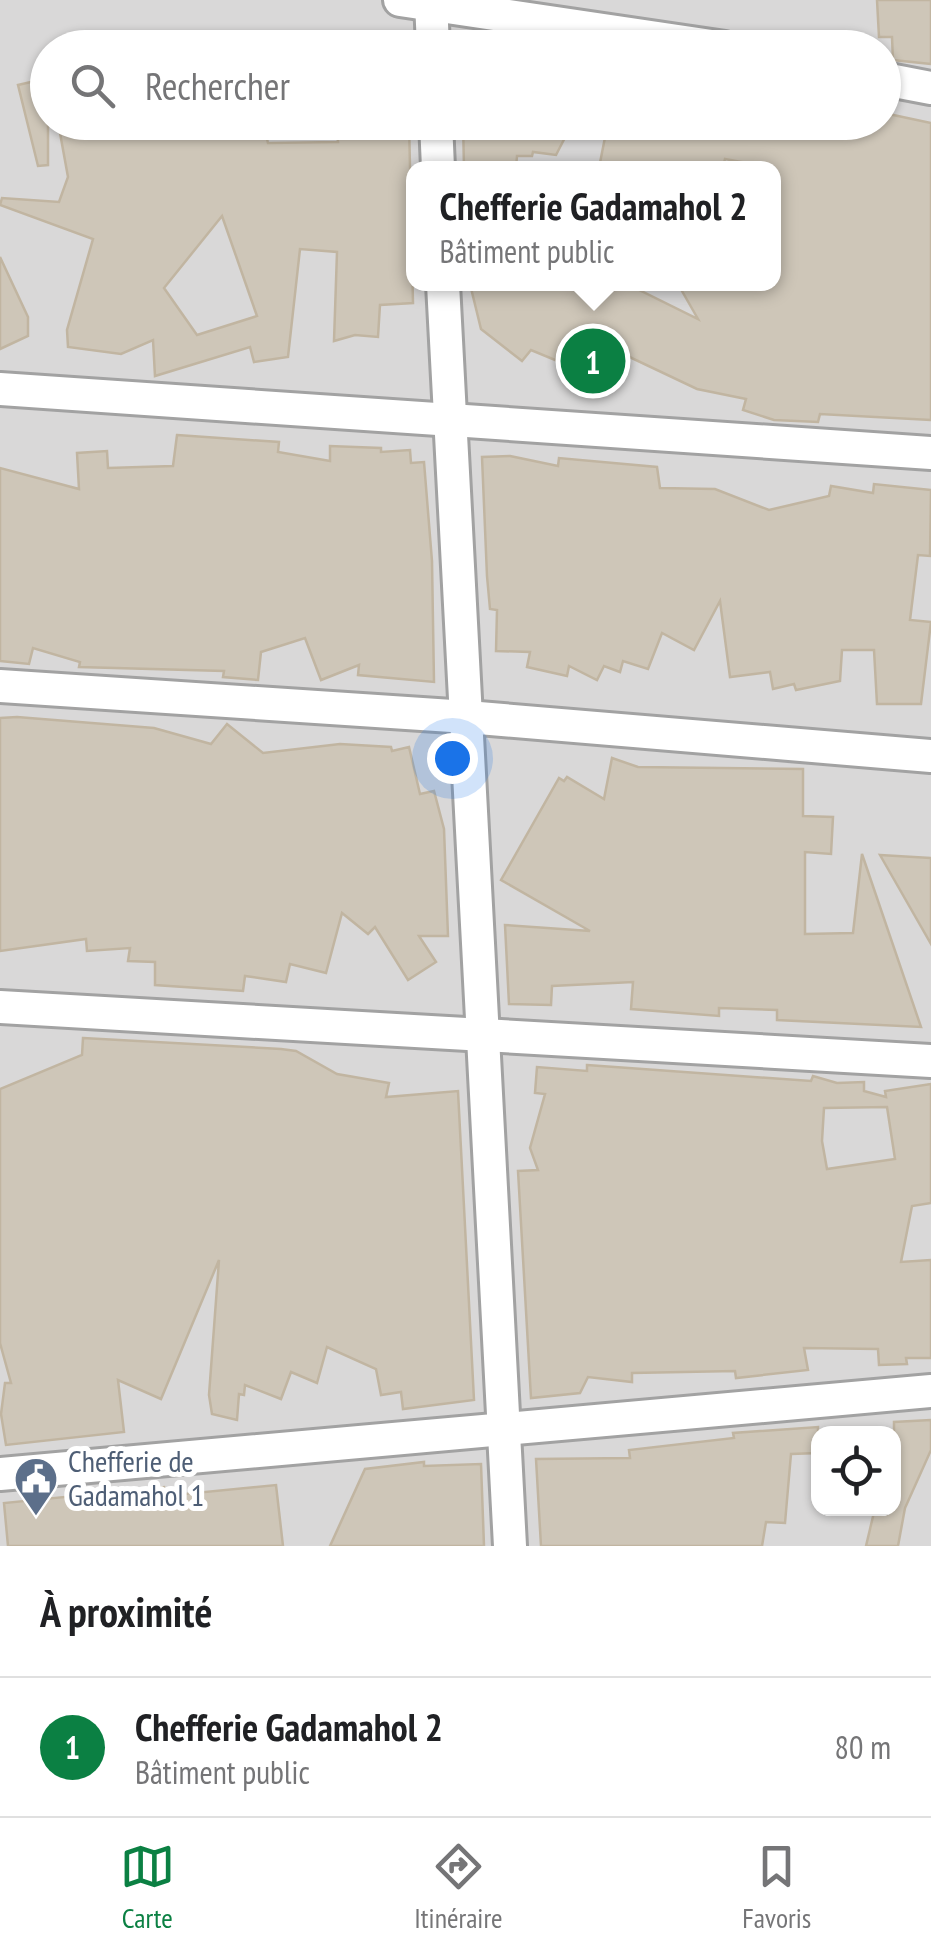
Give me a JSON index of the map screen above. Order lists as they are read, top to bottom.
{
  "places": {
    "public building": ["Chefferie de Gadamahol 1"]
  },
  "page": {
    "search": "Rechercher",
    "popup": ["Chefferie Gadamahol 2", "Bâtiment public"],
    "pins": "1",
    "heading": "À proximité",
    "list": [
      {
        "mark": "1",
        "name": "Chefferie Gadamahol 2",
        "note": "Bâtiment public",
        "value": "80 m"
      }
    ],
    "nav": ["Carte", "Itinéraire", "Favoris"]
  }
}
